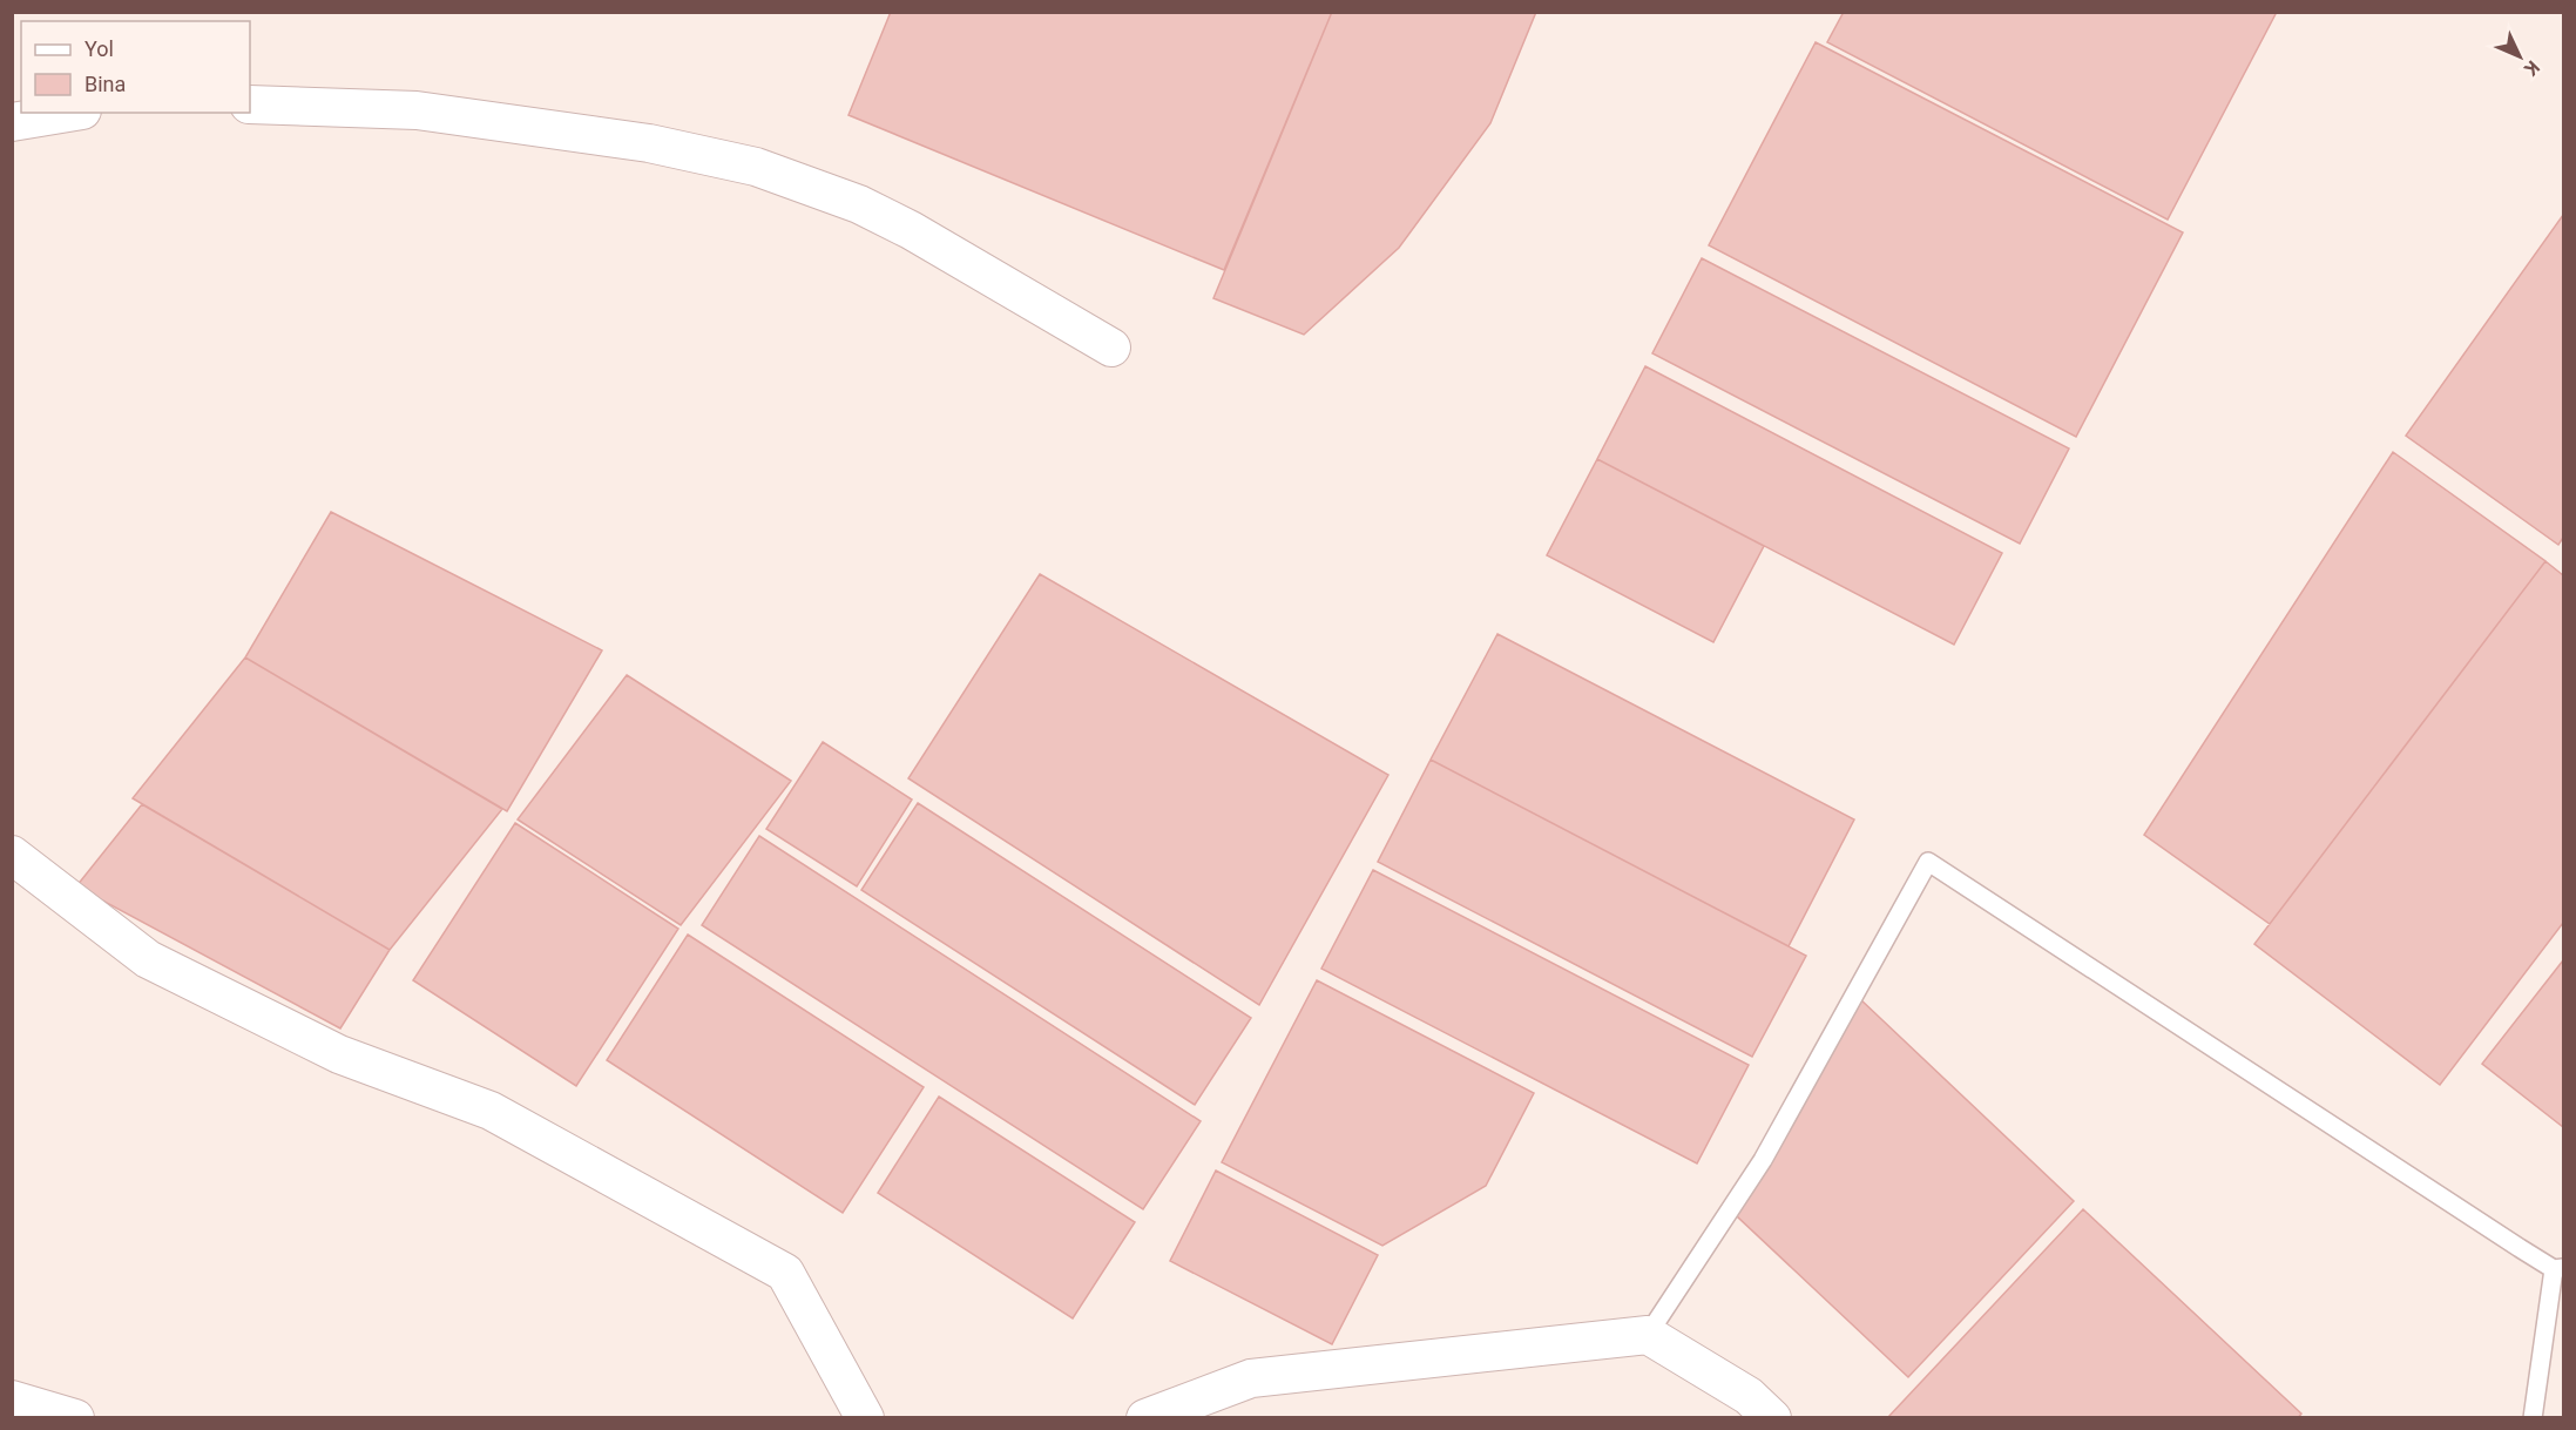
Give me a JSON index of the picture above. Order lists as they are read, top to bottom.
{
  "legend": ["Yol", "Bina"],
  "north": "bottom right"
}
